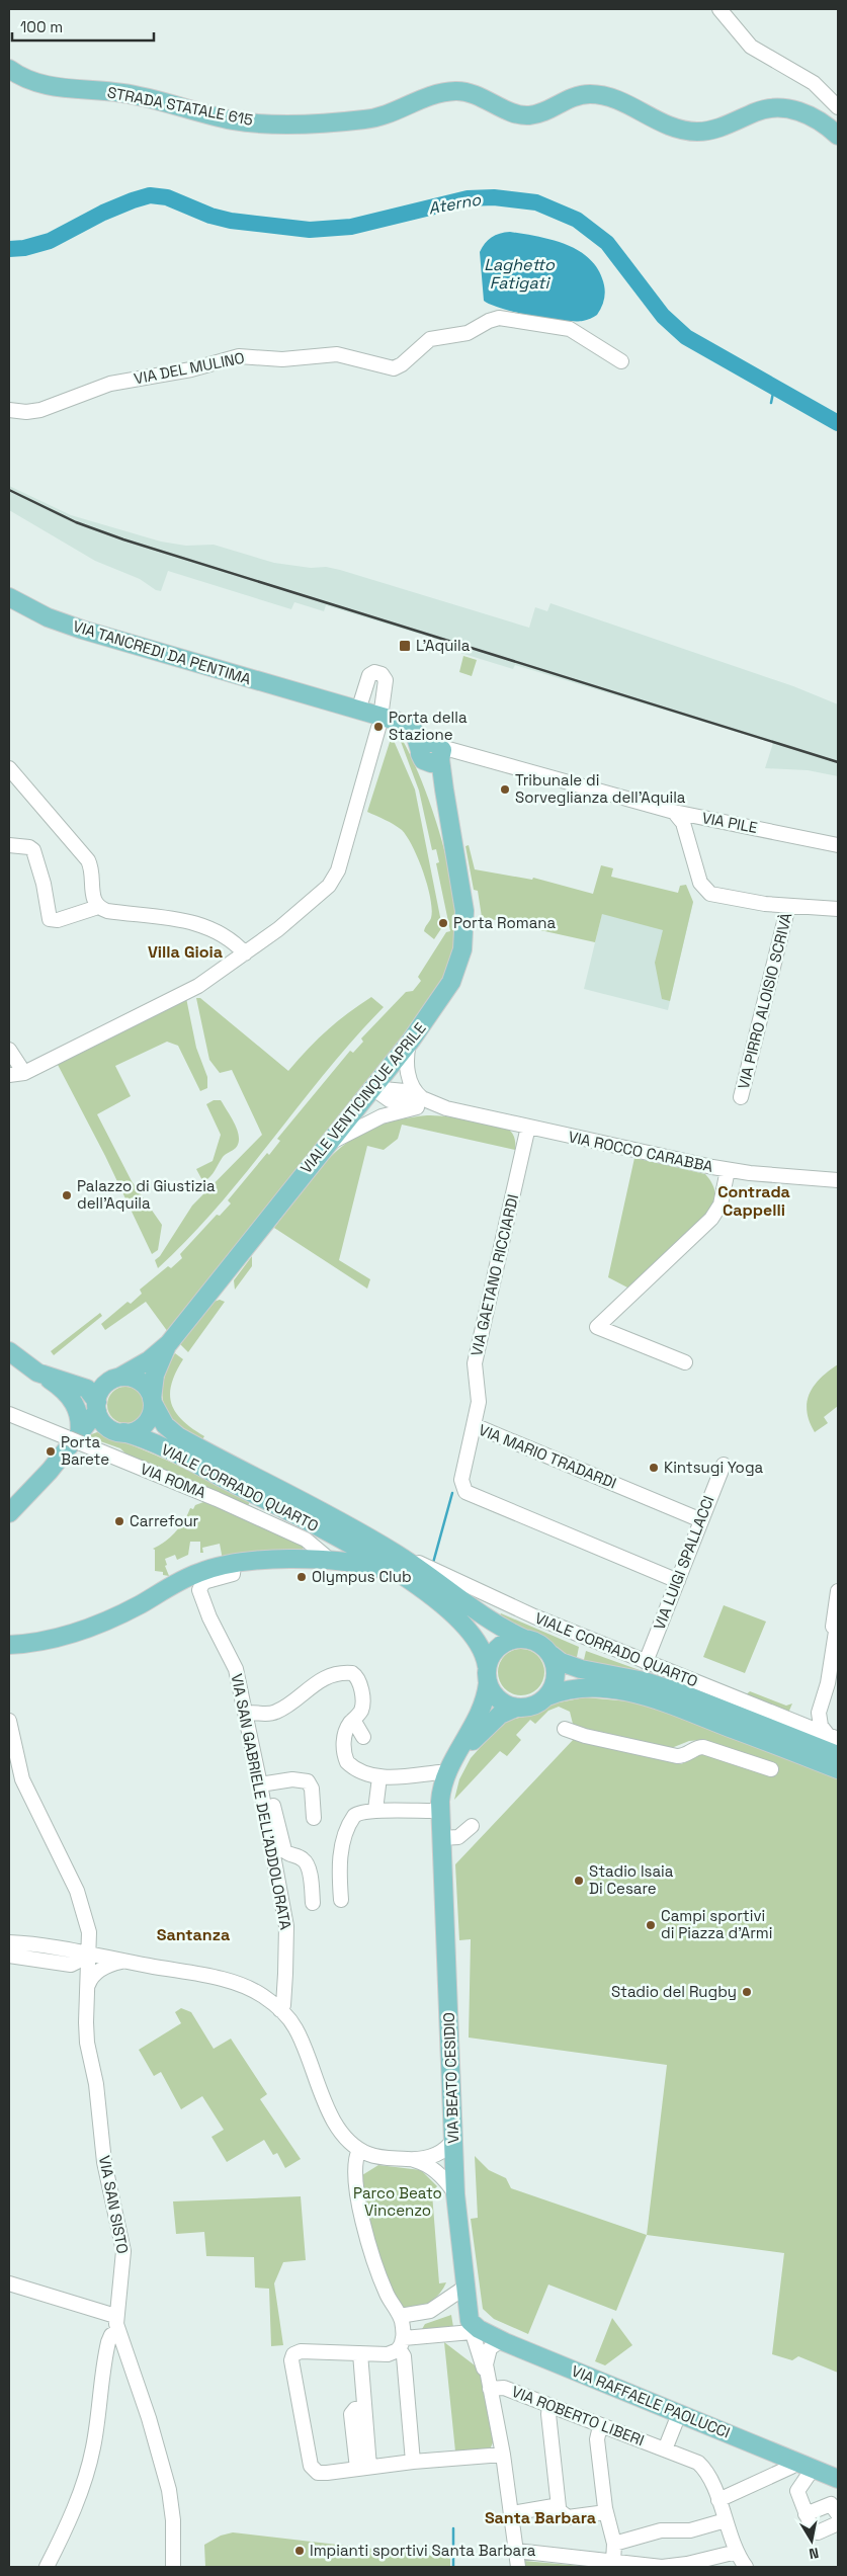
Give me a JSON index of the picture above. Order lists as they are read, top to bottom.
{
  "streets": {
    "main road": [
      "STRADA STATALE 615",
      "VIA TANCREDI DA PENTIMA",
      "VIALE VENTICINQUE APRILE",
      "VIALE CORRADO QUARTO",
      "VIA BEATO CESIDIO",
      "VIA RAFFAELE PAOLUCCI"
    ],
    "street": [
      "VIA DEL MULINO",
      "VIA PILE",
      "VIA PIRRO ALOISIO SCRIVÀ",
      "VIA ROCCO CARABBA",
      "VIA GAETANO RICCIARDI",
      "VIA MARIO TRADARDI",
      "VIA ROMA",
      "VIA LUIGI SPALLACCI",
      "VIA SAN GABRIELE DELL'ADDOLORATA",
      "VIA SAN SISTO",
      "VIA ROBERTO LIBERI"
    ]
  },
  "crossings": [
    ["VIA TANCREDI DA PENTIMA", "VIA PILE"],
    ["VIA TANCREDI DA PENTIMA", "VIALE VENTICINQUE APRILE"],
    ["VIA PILE", "VIALE VENTICINQUE APRILE"],
    ["VIALE VENTICINQUE APRILE", "VIA ROCCO CARABBA"],
    ["VIALE VENTICINQUE APRILE", "VIALE CORRADO QUARTO"],
    ["VIA ROCCO CARABBA", "VIA GAETANO RICCIARDI"],
    ["VIA GAETANO RICCIARDI", "VIA MARIO TRADARDI"],
    ["VIA MARIO TRADARDI", "VIA LUIGI SPALLACCI"],
    ["VIALE CORRADO QUARTO", "VIA LUIGI SPALLACCI"],
    ["VIALE CORRADO QUARTO", "VIA BEATO CESIDIO"],
    ["VIA BEATO CESIDIO", "VIA RAFFAELE PAOLUCCI"]
  ],
  "districts": [
    "Villa Gioia",
    "Contrada Cappelli",
    "Santanza",
    "Santa Barbara"
  ],
  "water": ["Aterno", "Laghetto Fatigati"],
  "parks": ["Parco Beato Vincenzo"],
  "places": {
    "transit": ["L'Aquila"],
    "other": [
      "Porta della Stazione",
      "Tribunale di Sorveglianza dell'Aquila",
      "Porta Romana",
      "Palazzo di Giustizia dell'Aquila",
      "Porta Barete",
      "Kintsugi Yoga",
      "Carrefour",
      "Olympus Club",
      "Stadio Isaia Di Cesare",
      "Campi sportivi di Piazza d'Armi",
      "Stadio del Rugby",
      "Impianti sportivi Santa Barbara"
    ]
  },
  "scale_bar": "100 m",
  "north": "bottom"
}
